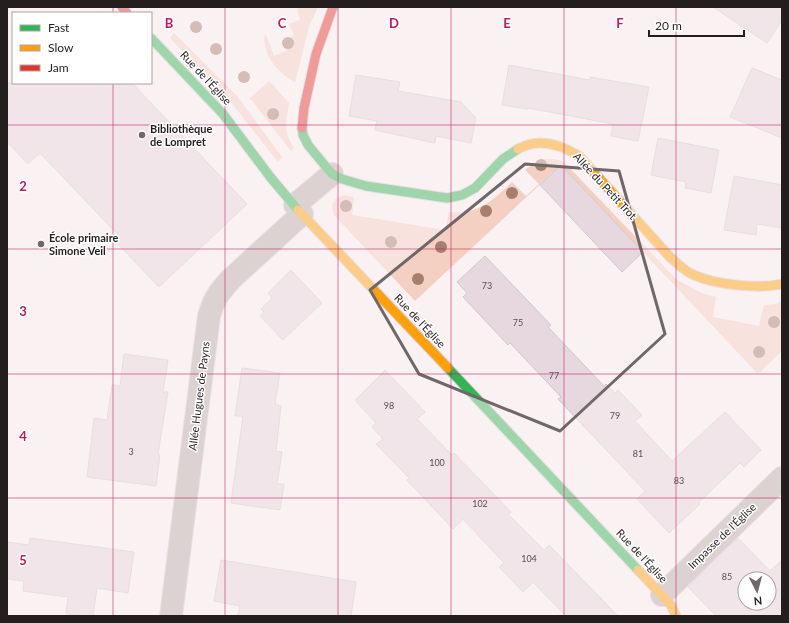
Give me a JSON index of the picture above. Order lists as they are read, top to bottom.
{
  "streets": {
    "street": [
      "Rue de l'Église",
      "Allée du Petit Trot",
      "Allée Hugues de Payns",
      "Impasse de l'Église"
    ]
  },
  "crossings": [
    ["Rue de l'Église", "Allée Hugues de Payns"],
    ["Rue de l'Église", "Impasse de l'Église"]
  ],
  "places": ["Bibliothèque de Lompret", "École primaire Simone Veil"],
  "house_numbers": [
    "73",
    "75",
    "77",
    "98",
    "79",
    "3",
    "81",
    "100",
    "83",
    "102",
    "104",
    "85"
  ],
  "legend": ["Fast", "Slow", "Jam"],
  "scale_bar": "20 m",
  "north": "bottom",
  "grid": {
    "columns": [
      "B",
      "C",
      "D",
      "E",
      "F"
    ],
    "rows": [
      "2",
      "3",
      "4",
      "5"
    ]
  }
}
